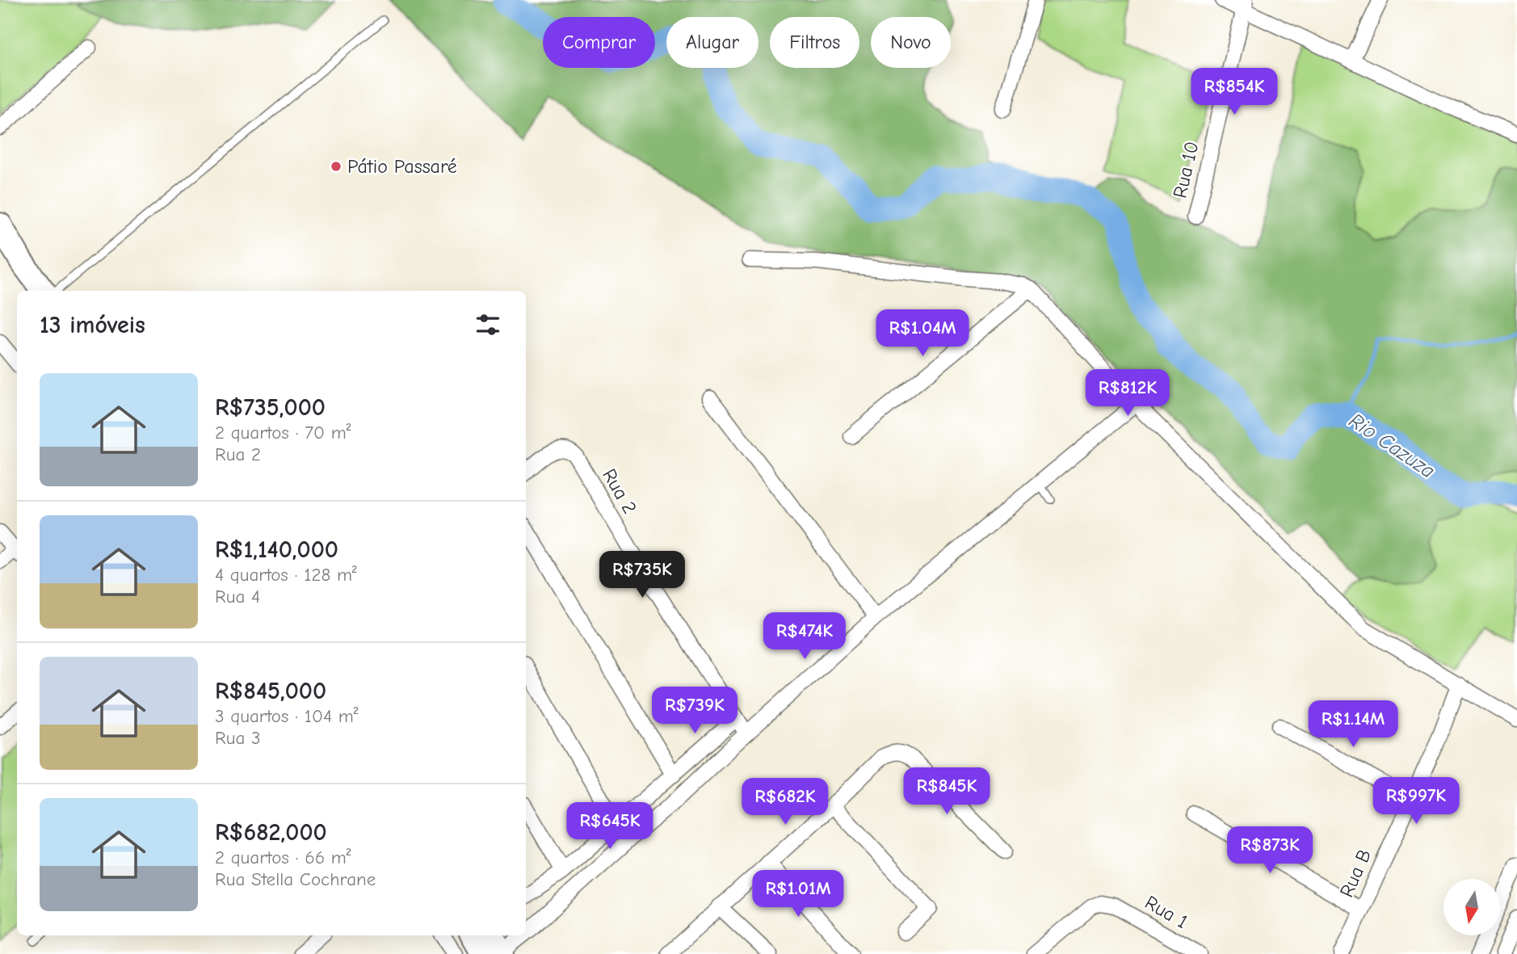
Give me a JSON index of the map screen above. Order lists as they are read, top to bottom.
{
  "streets": {
    "street": [
      "Rua 10",
      "Rua 2",
      "Rua B",
      "Rua 1"
    ]
  },
  "water": ["Rio Cazuza"],
  "places": ["Pátio Passaré"],
  "north": "bottom",
  "page": {
    "chip": [
      "Comprar",
      "Alugar",
      "Filtros",
      "Novo"
    ],
    "price": [
      "R$854K",
      "R$1.04M",
      "R$812K",
      "R$735K",
      "R$474K",
      "R$739K",
      "R$1.14M",
      "R$845K",
      "R$997K",
      "R$682K",
      "R$645K",
      "R$873K",
      "R$1.01M"
    ],
    "heading": "13 imóveis",
    "list": [
      {
        "name": "R$735,000",
        "note": "2 quartos · 70 m² · Rua 2"
      },
      {
        "name": "R$1,140,000",
        "note": "4 quartos · 128 m² · Rua 4"
      },
      {
        "name": "R$845,000",
        "note": "3 quartos · 104 m² · Rua 3"
      },
      {
        "name": "R$682,000",
        "note": "2 quartos · 66 m² · Rua Stella Cochrane"
      }
    ]
  }
}
